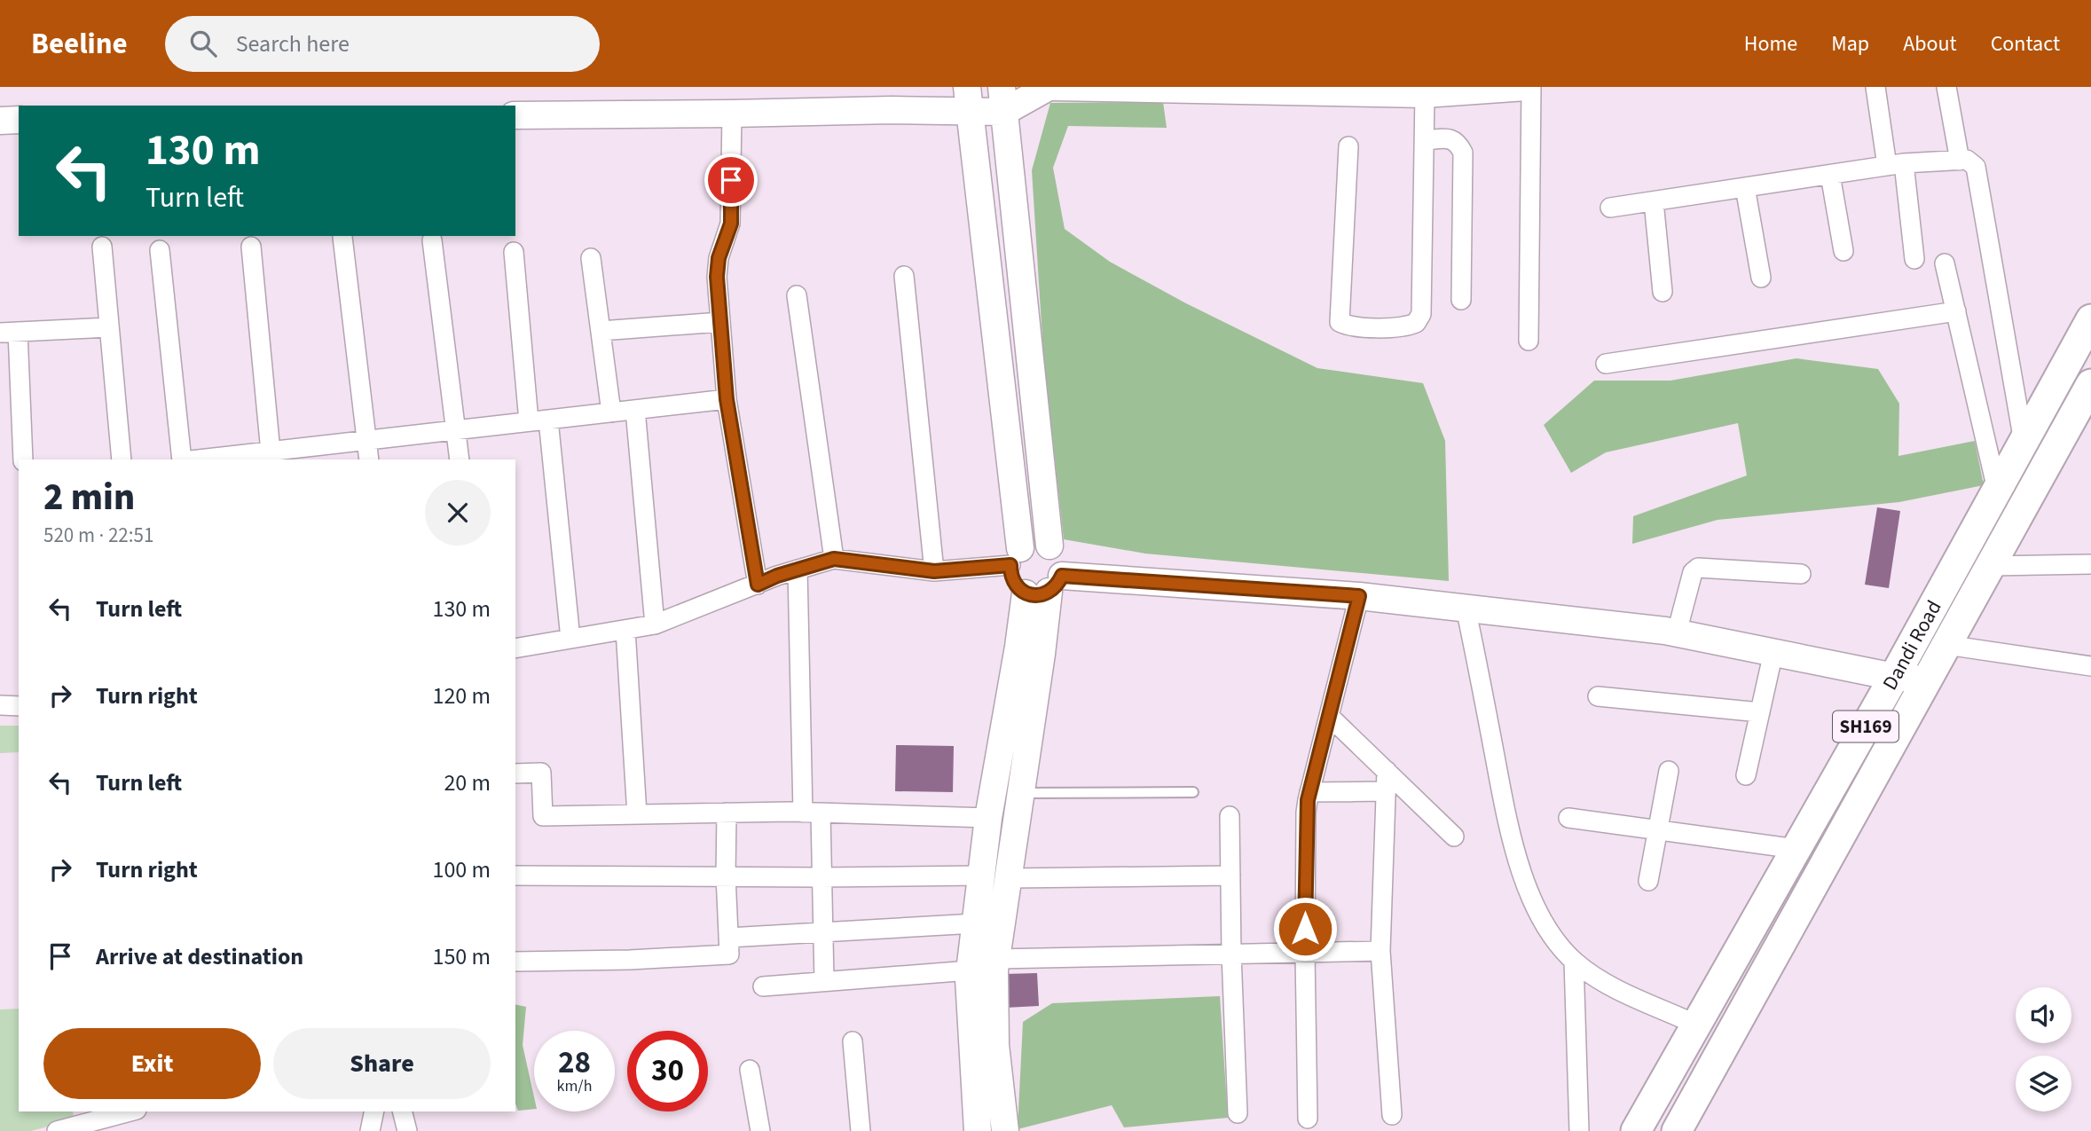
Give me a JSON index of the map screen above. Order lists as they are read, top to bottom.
{
  "streets": {
    "main road": ["Dandi Road", "SH169"]
  },
  "page": {
    "header": "Beeline",
    "search": "Search here",
    "nav": [
      "Home",
      "Map",
      "About",
      "Contact"
    ],
    "turn": ["130 m", "Turn left"],
    "heading": ["2 min", "520 m · 22:51"],
    "list": [
      {
        "name": "Turn left",
        "value": "130 m"
      },
      {
        "name": "Turn right",
        "value": "120 m"
      },
      {
        "name": "Turn left",
        "value": "20 m"
      },
      {
        "name": "Turn right",
        "value": "100 m"
      },
      {
        "name": "Arrive at destination",
        "value": "150 m"
      }
    ],
    "buttons": ["Exit", "Share"],
    "speed": "28 km/h",
    "limit": "30"
  }
}
